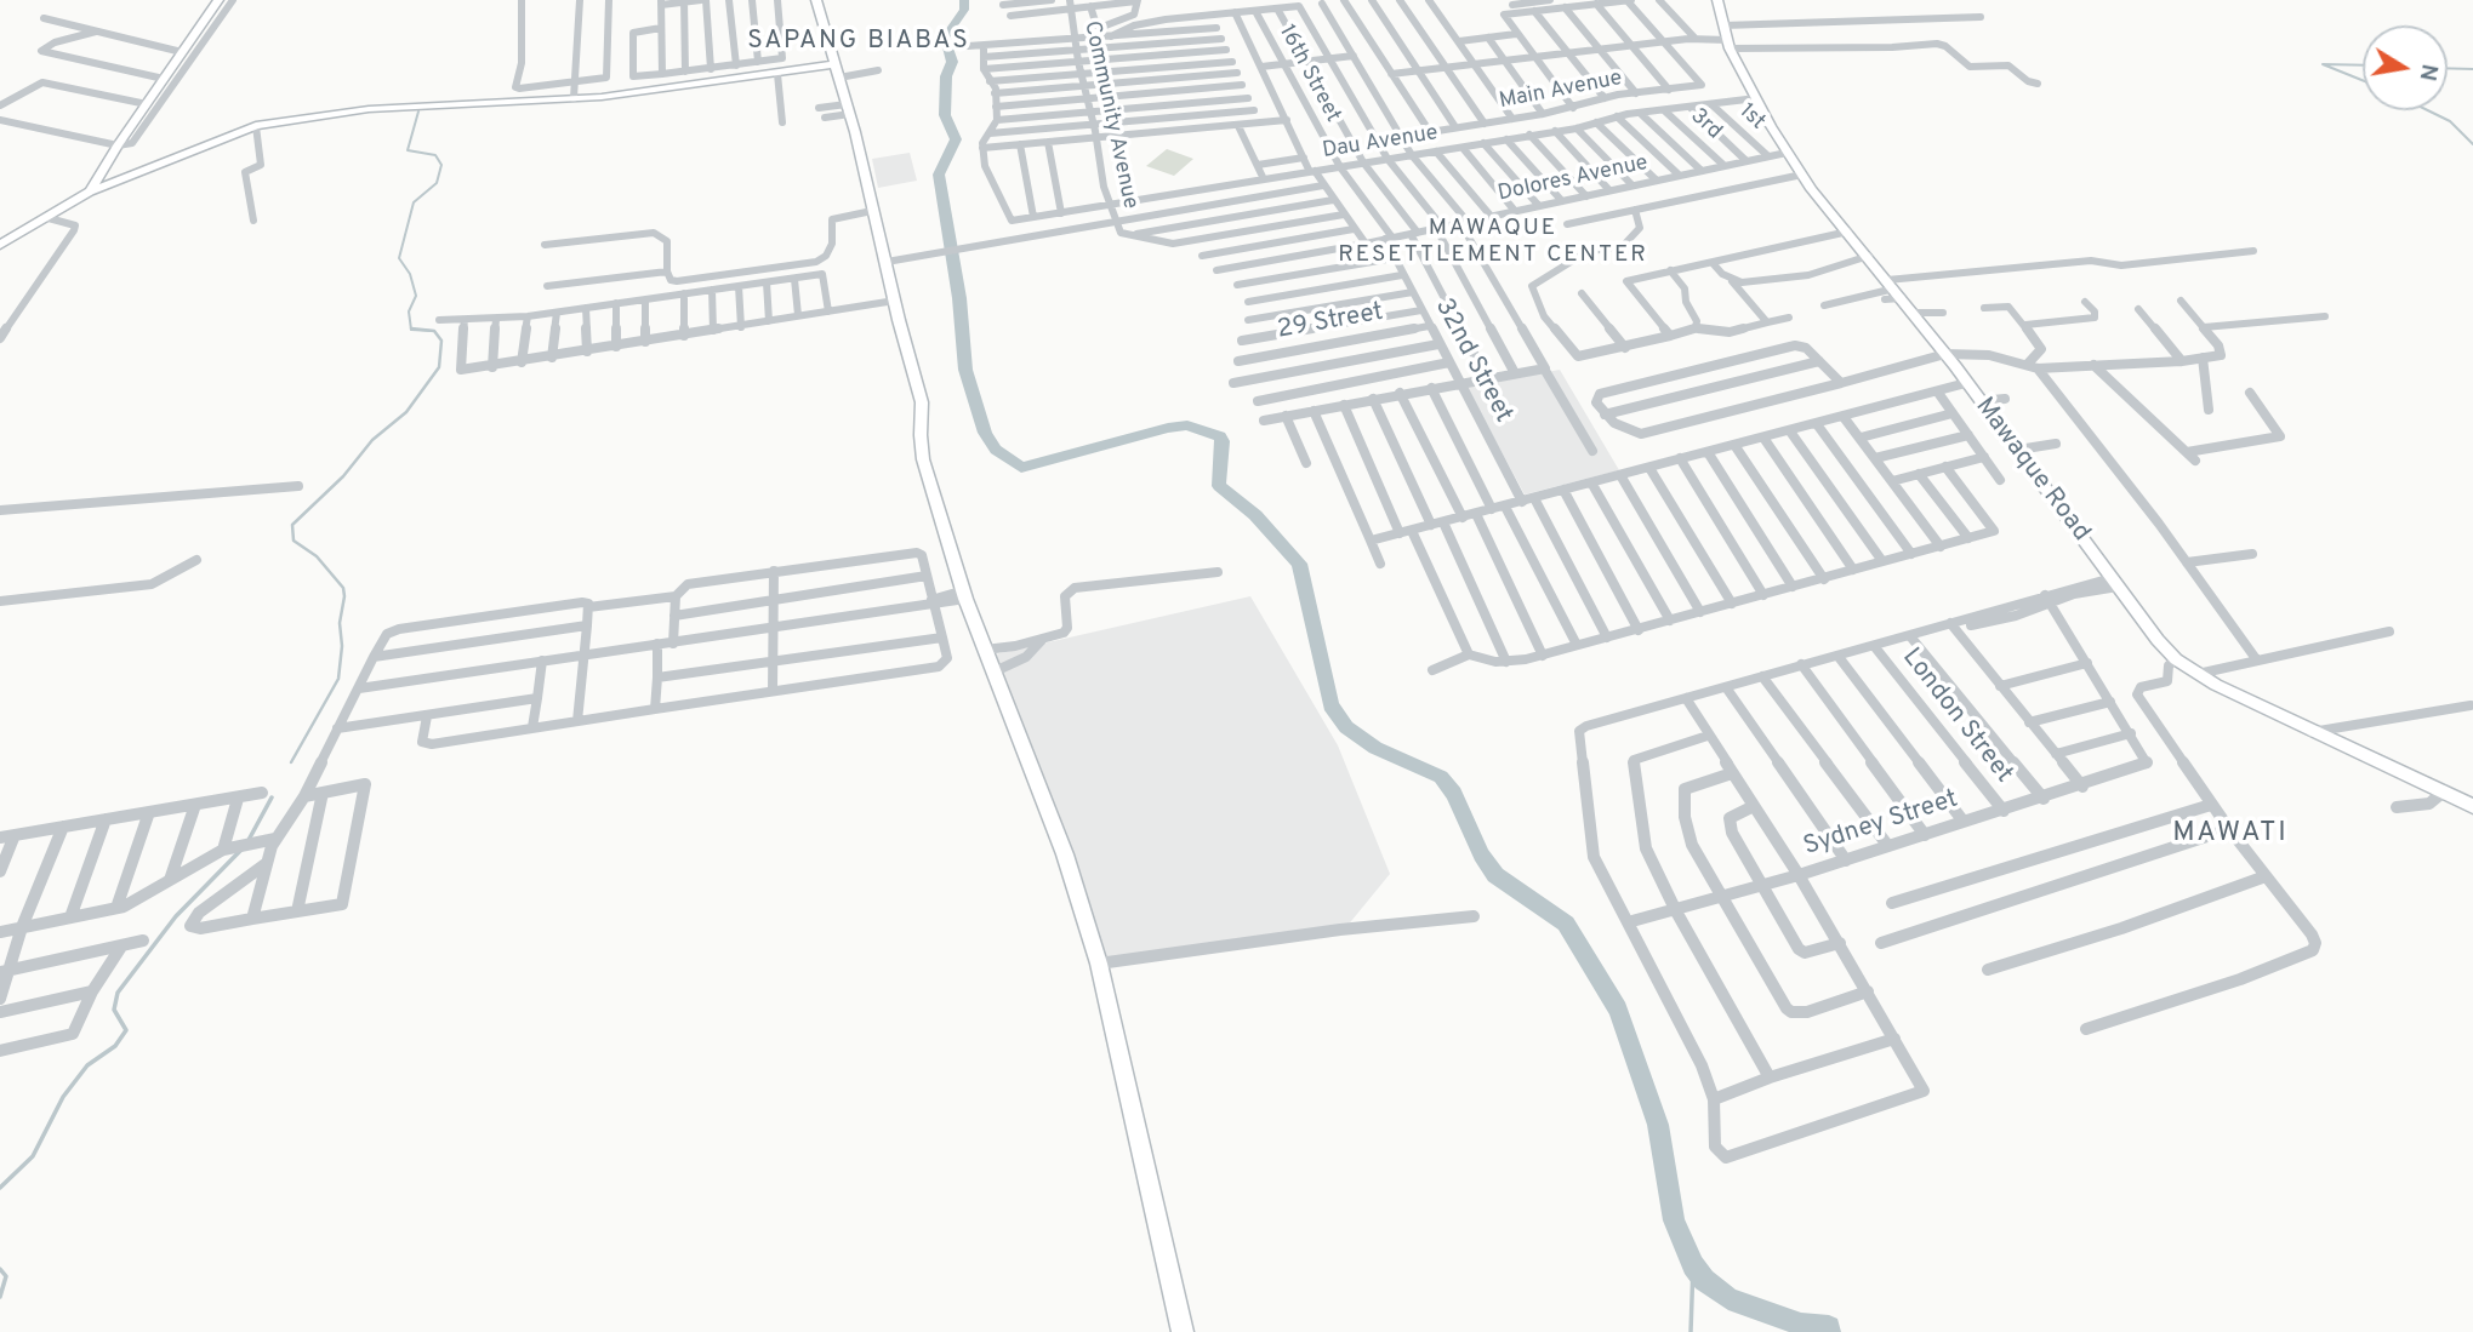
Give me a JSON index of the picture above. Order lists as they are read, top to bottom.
{
  "streets": {
    "street": [
      "16th Street",
      "Main Avenue",
      "Community Avenue",
      "1st",
      "3rd",
      "Dau Avenue",
      "Dolores Avenue",
      "29 Street",
      "32nd Street",
      "Mawaque Road",
      "London Street",
      "Sydney Street"
    ]
  },
  "crossings": [
    ["16th Street", "Dau Avenue"],
    ["16th Street", "Dolores Avenue"],
    ["16th Street", "32nd Street"],
    ["Community Avenue", "Dau Avenue"],
    ["1st", "Dau Avenue"],
    ["1st", "Dolores Avenue"],
    ["3rd", "Dau Avenue"],
    ["3rd", "Dolores Avenue"],
    ["Dau Avenue", "Mawaque Road"],
    ["Dolores Avenue", "32nd Street"],
    ["Dolores Avenue", "Mawaque Road"],
    ["29 Street", "32nd Street"],
    ["London Street", "Sydney Street"]
  ],
  "districts": ["SAPANG BIABAS", "MAWAQUE RESETTLEMENT CENTER", "MAWATI"],
  "north": "right"
}
